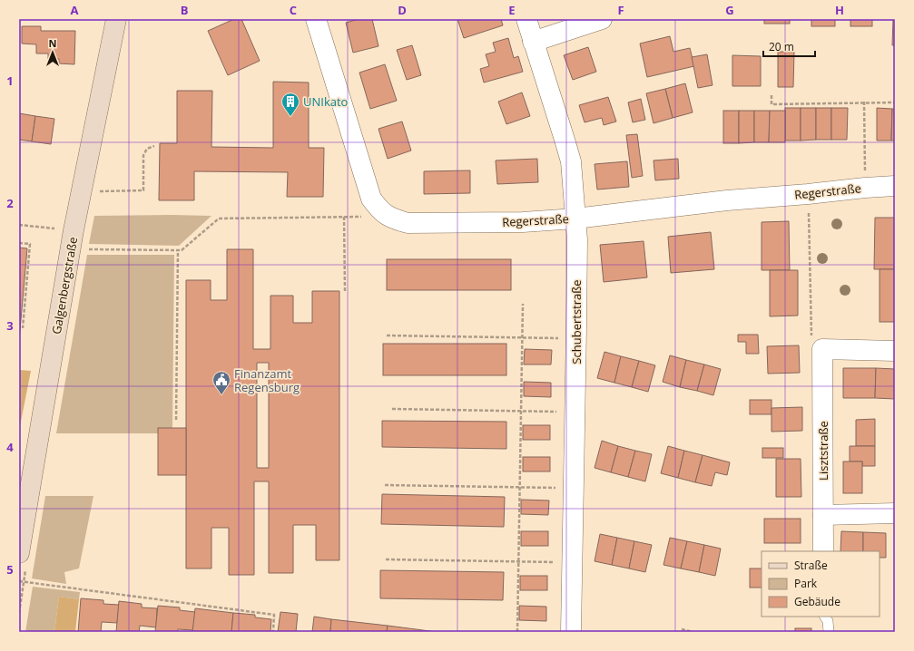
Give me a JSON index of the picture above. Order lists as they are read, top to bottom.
{
  "streets": {
    "street": [
      "Regerstraße",
      "Galgenbergstraße",
      "Schubertstraße",
      "Lisztstraße"
    ]
  },
  "crossings": [
    ["Regerstraße", "Schubertstraße"]
  ],
  "places": {
    "building": ["UNIkato"],
    "public building": ["Finanzamt Regensburg"]
  },
  "legend": ["Straße", "Park", "Gebäude"],
  "scale_bar": "20 m",
  "north": "top",
  "grid": {
    "columns": [
      "A",
      "B",
      "C",
      "D",
      "E",
      "F",
      "G",
      "H"
    ],
    "rows": [
      "1",
      "2",
      "3",
      "4",
      "5"
    ]
  }
}
